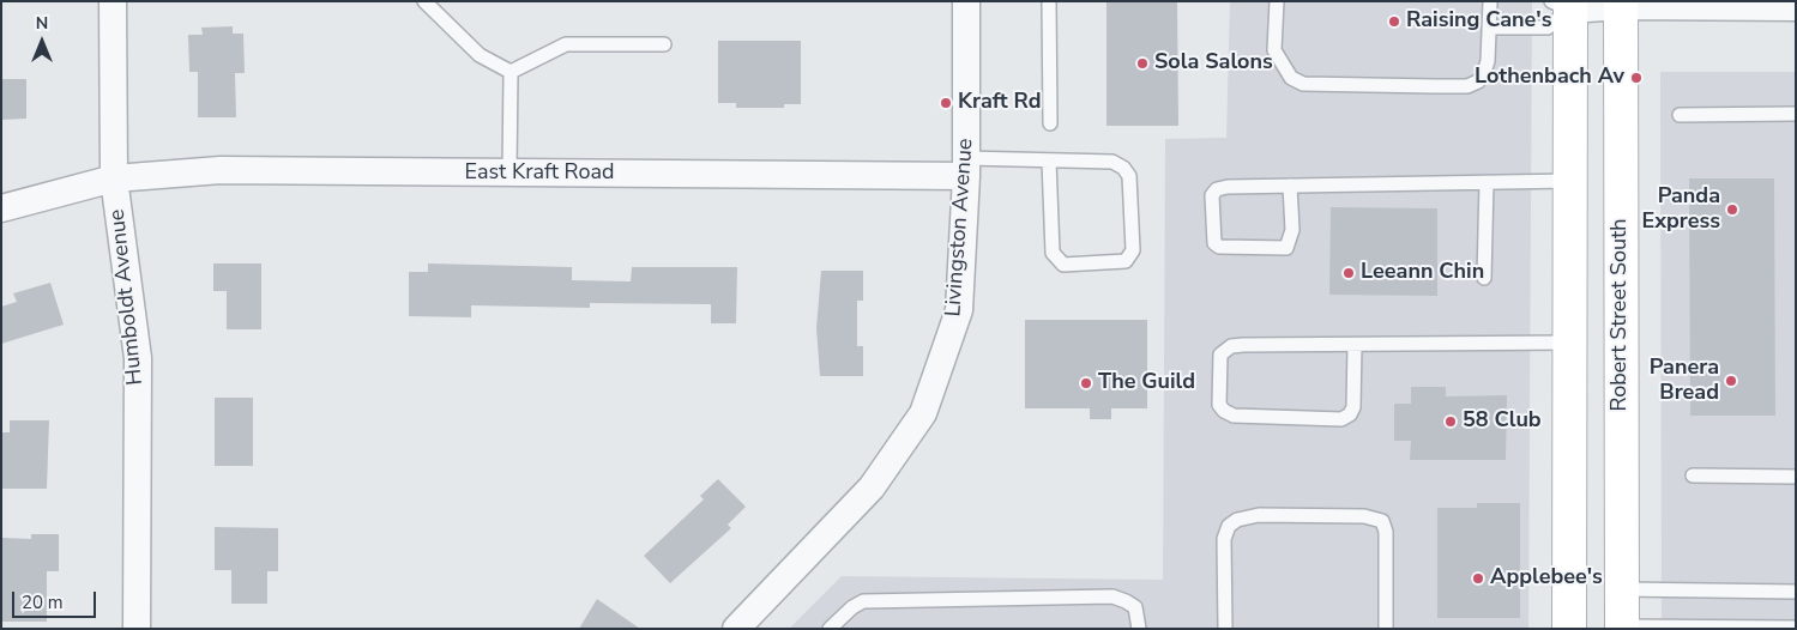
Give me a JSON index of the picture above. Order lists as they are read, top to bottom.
{
  "streets": {
    "main road": ["Robert Street South"],
    "street": ["East Kraft Road", "Livingston Avenue", "Humboldt Avenue"]
  },
  "crossings": [
    ["East Kraft Road", "Livingston Avenue"],
    ["East Kraft Road", "Humboldt Avenue"]
  ],
  "places": [
    "Raising Cane's",
    "Sola Salons",
    "Lothenbach Av",
    "Kraft Rd",
    "Panda Express",
    "Leeann Chin",
    "Panera Bread",
    "The Guild",
    "58 Club",
    "Applebee's"
  ],
  "scale_bar": "20 m",
  "north": "top"
}
